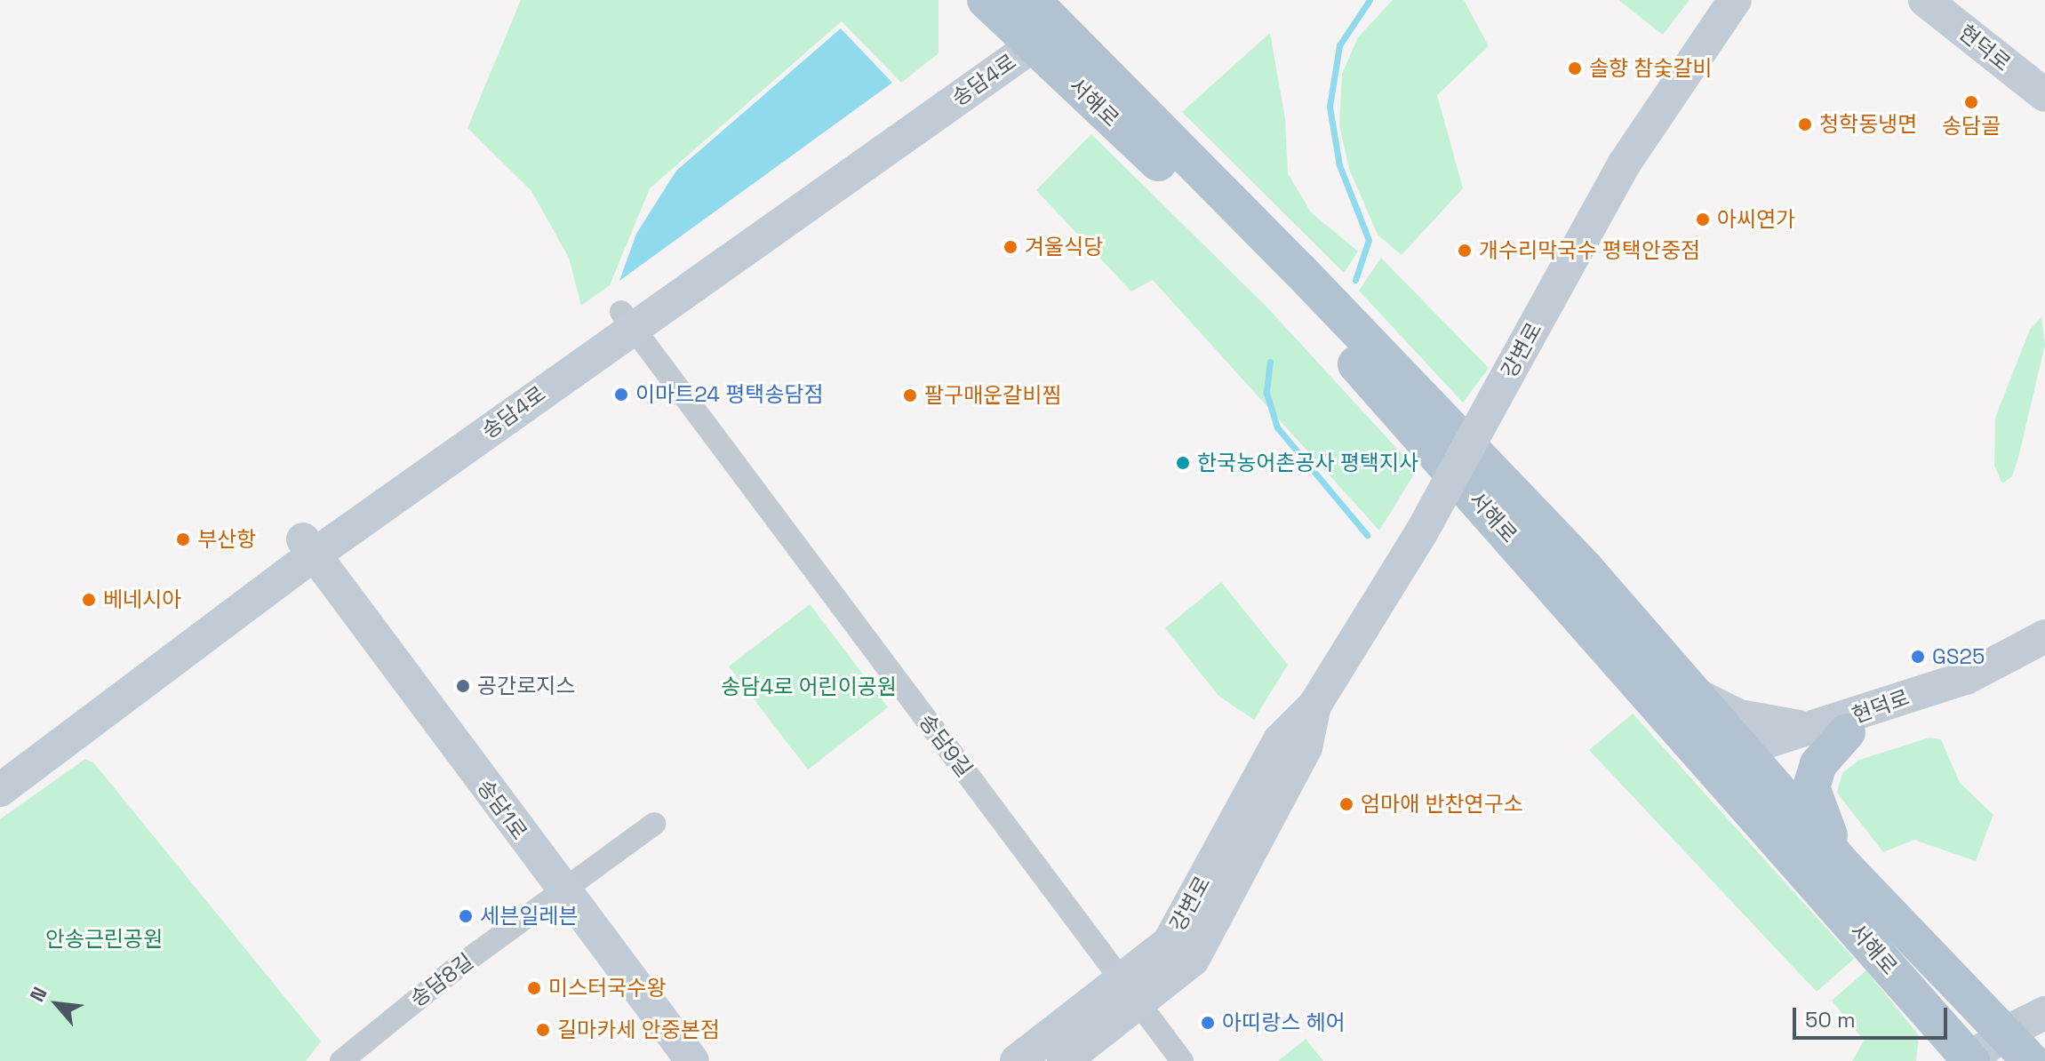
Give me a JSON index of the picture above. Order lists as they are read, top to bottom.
{
  "streets": {
    "main road": [
      "현덕로",
      "송담4로",
      "서해로",
      "강변로",
      "송담1로"
    ],
    "street": ["송담9길", "송담8길"]
  },
  "crossings": [
    ["현덕로", "서해로"],
    ["송담4로", "서해로"],
    ["송담4로", "송담9길"],
    ["송담4로", "송담1로"],
    ["강변로", "송담9길"],
    ["송담1로", "송담8길"]
  ],
  "parks": ["송담4로 어린이공원", "안송근린공원"],
  "places": [
    "솔향 참숯갈비",
    "송담골",
    "청학동냉면",
    "아씨연가",
    "겨울식당",
    "개수리막국수 평택안중점",
    "이마트24 평택송담점",
    "팔구매운갈비찜",
    "한국농어촌공사 평택지사",
    "부산항",
    "베네시아",
    "GS25",
    "공간로지스",
    "엄마애 반찬연구소",
    "세븐일레븐",
    "미스터국수왕",
    "아띠랑스 헤어",
    "길마카세 안중본점"
  ],
  "scale_bar": "50 m",
  "north": "top left"
}
